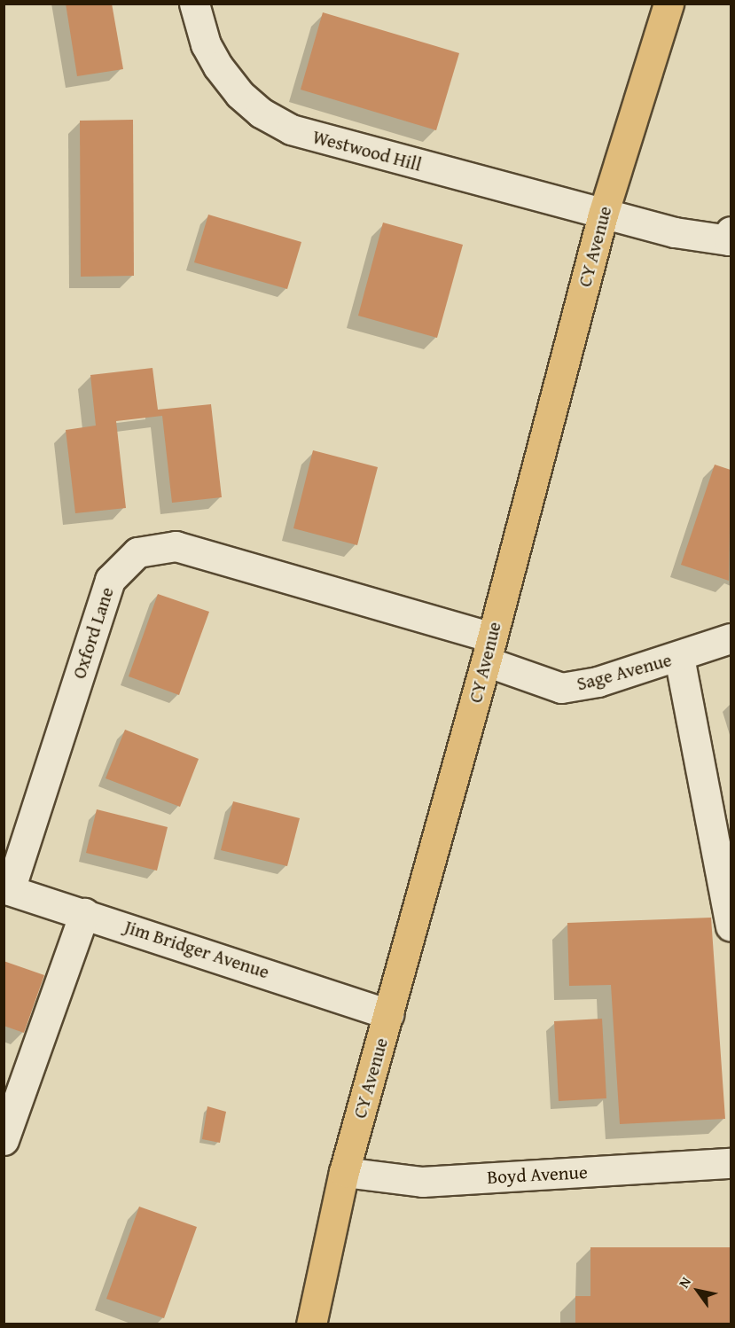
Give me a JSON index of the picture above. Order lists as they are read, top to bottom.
{
  "streets": {
    "main road": ["CY Avenue"],
    "street": [
      "Westwood Hill",
      "Oxford Lane",
      "Sage Avenue",
      "Jim Bridger Avenue",
      "Boyd Avenue"
    ]
  },
  "crossings": [
    ["Westwood Hill", "CY Avenue"],
    ["CY Avenue", "Oxford Lane"],
    ["CY Avenue", "Sage Avenue"],
    ["CY Avenue", "Jim Bridger Avenue"],
    ["CY Avenue", "Boyd Avenue"],
    ["Oxford Lane", "Sage Avenue"],
    ["Oxford Lane", "Jim Bridger Avenue"]
  ],
  "north": "top left"
}
